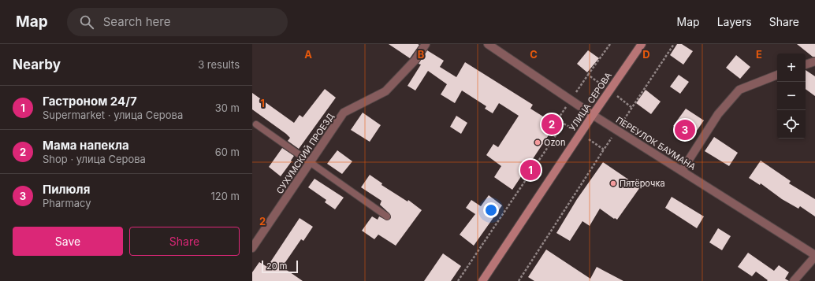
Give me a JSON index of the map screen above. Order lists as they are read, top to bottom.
{
  "streets": {
    "main road": ["УЛИЦА СЕРОВА"],
    "street": ["ПЕРЕУЛОК БАУМАНА", "СУХУМСКИЙ ПРОЕЗД"]
  },
  "crossings": [
    ["УЛИЦА СЕРОВА", "ПЕРЕУЛОК БАУМАНА"]
  ],
  "places": ["Ozon", "Пятёрочка"],
  "scale_bar": "20 m",
  "page": {
    "header": "Map",
    "search": "Search here",
    "nav": ["Map", "Layers", "Share"],
    "heading": ["Nearby", "3 results"],
    "map_buttons": ["+", "−"],
    "list": [
      {
        "mark": "1",
        "name": "Гастроном 24/7",
        "note": "Supermarket · улица Серова",
        "value": "30 m"
      },
      {
        "mark": "2",
        "name": "Мама напекла",
        "note": "Shop · улица Серова",
        "value": "60 m"
      },
      {
        "mark": "3",
        "name": "Пилюля",
        "note": "Pharmacy",
        "value": "120 m"
      }
    ],
    "pins": ["2", "3", "1"],
    "buttons": ["Save", "Share"],
    "scale": "20 m"
  },
  "grid": {
    "columns": [
      "A",
      "B",
      "C",
      "D",
      "E"
    ],
    "rows": ["1", "2"]
  }
}
